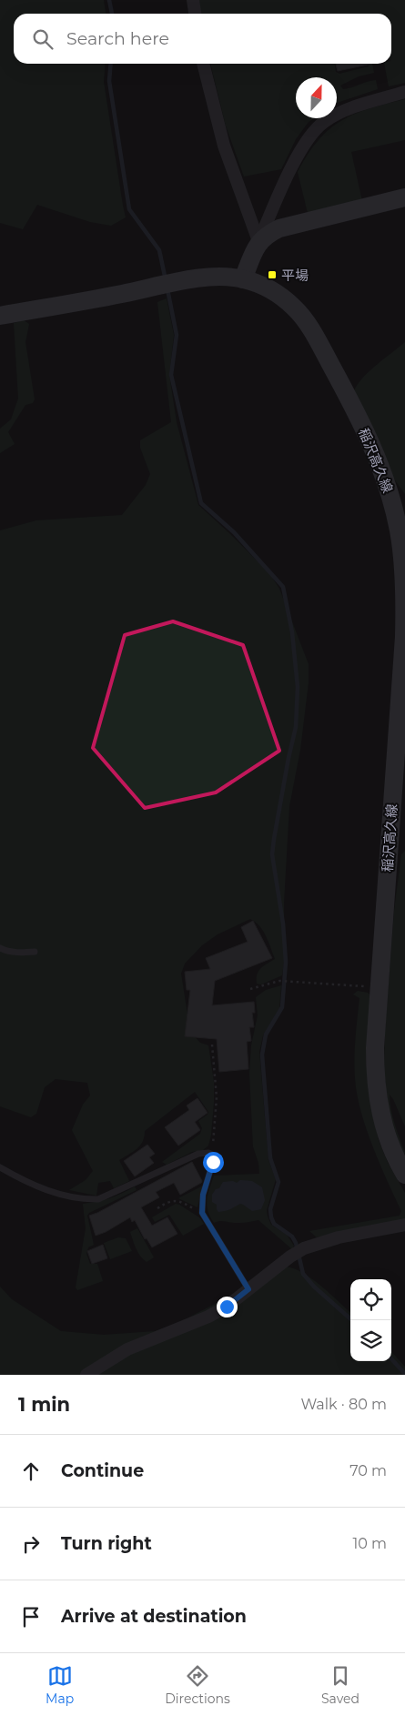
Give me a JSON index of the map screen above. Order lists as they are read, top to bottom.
{
  "streets": {
    "main road": ["稲沢高久線"]
  },
  "places": {
    "transit": ["平場"]
  },
  "north": "top",
  "page": {
    "search": "Search here",
    "heading": ["1 min", "Walk · 80 m"],
    "list": [
      ["Continue", "70 m"],
      ["Turn right", "10 m"],
      "Arrive at destination"
    ],
    "nav": ["Map", "Directions", "Saved"]
  }
}
